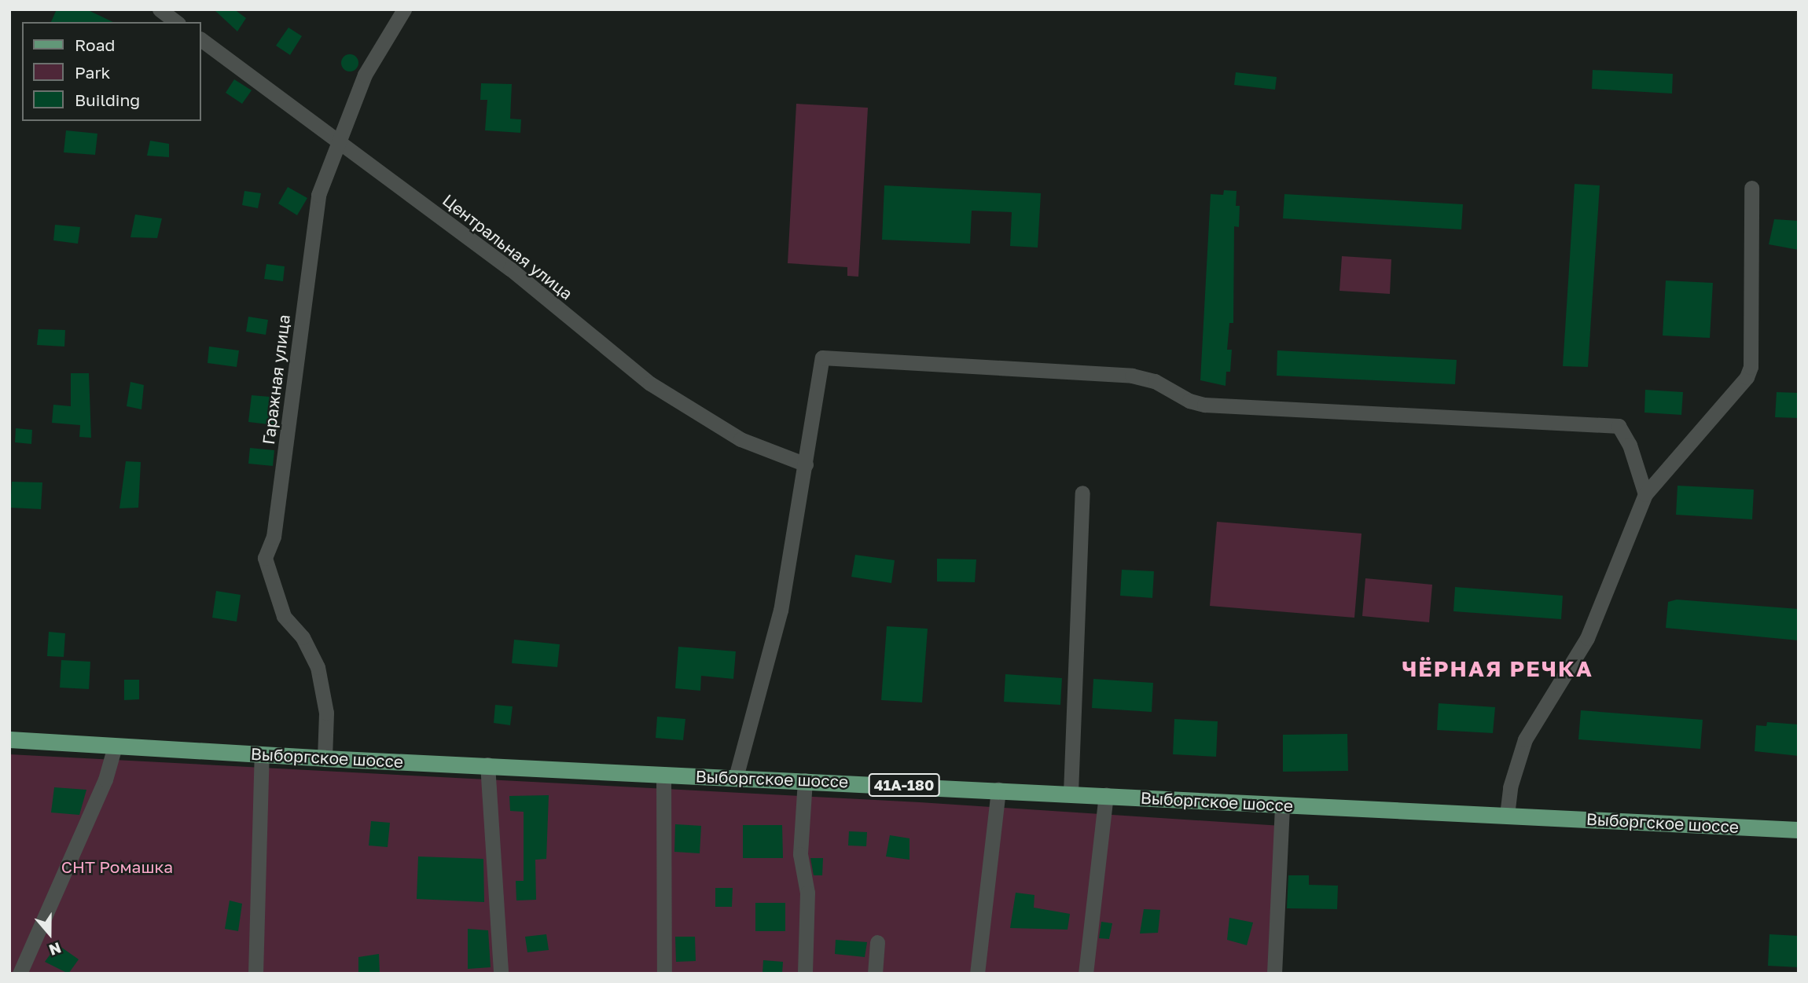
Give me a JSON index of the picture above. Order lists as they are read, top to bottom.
{
  "streets": {
    "main road": ["Выборгское шоссе", "41А-180"],
    "street": ["Центральная улица", "Гаражная улица"]
  },
  "crossings": [
    ["Центральная улица", "Гаражная улица"],
    ["Гаражная улица", "Выборгское шоссе"]
  ],
  "districts": ["ЧЁРНАЯ РЕЧКА"],
  "parks": ["СНТ Ромашка"],
  "legend": ["Road", "Park", "Building"],
  "north": "bottom"
}
